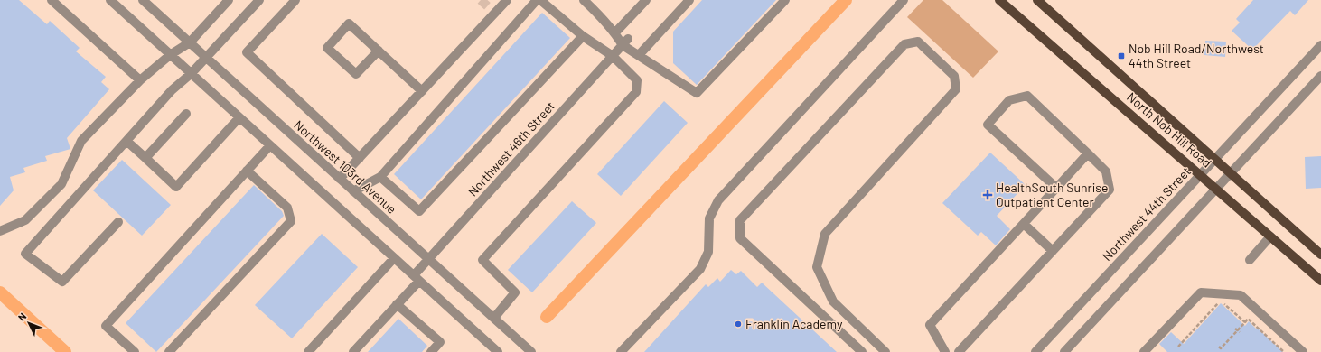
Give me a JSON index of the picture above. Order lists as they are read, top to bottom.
{
  "streets": {
    "main road": ["North Nob Hill Road"],
    "street": ["Northwest 46th Street", "Northwest 103rd Avenue", "Northwest 44th Street"]
  },
  "crossings": [
    ["North Nob Hill Road", "Northwest 44th Street"],
    ["Northwest 46th Street", "Northwest 103rd Avenue"]
  ],
  "places": {
    "transit": ["Nob Hill Road/Northwest 44th Street"],
    "health": ["HealthSouth Sunrise Outpatient Center"],
    "other": ["Franklin Academy"]
  },
  "north": "top left"
}
